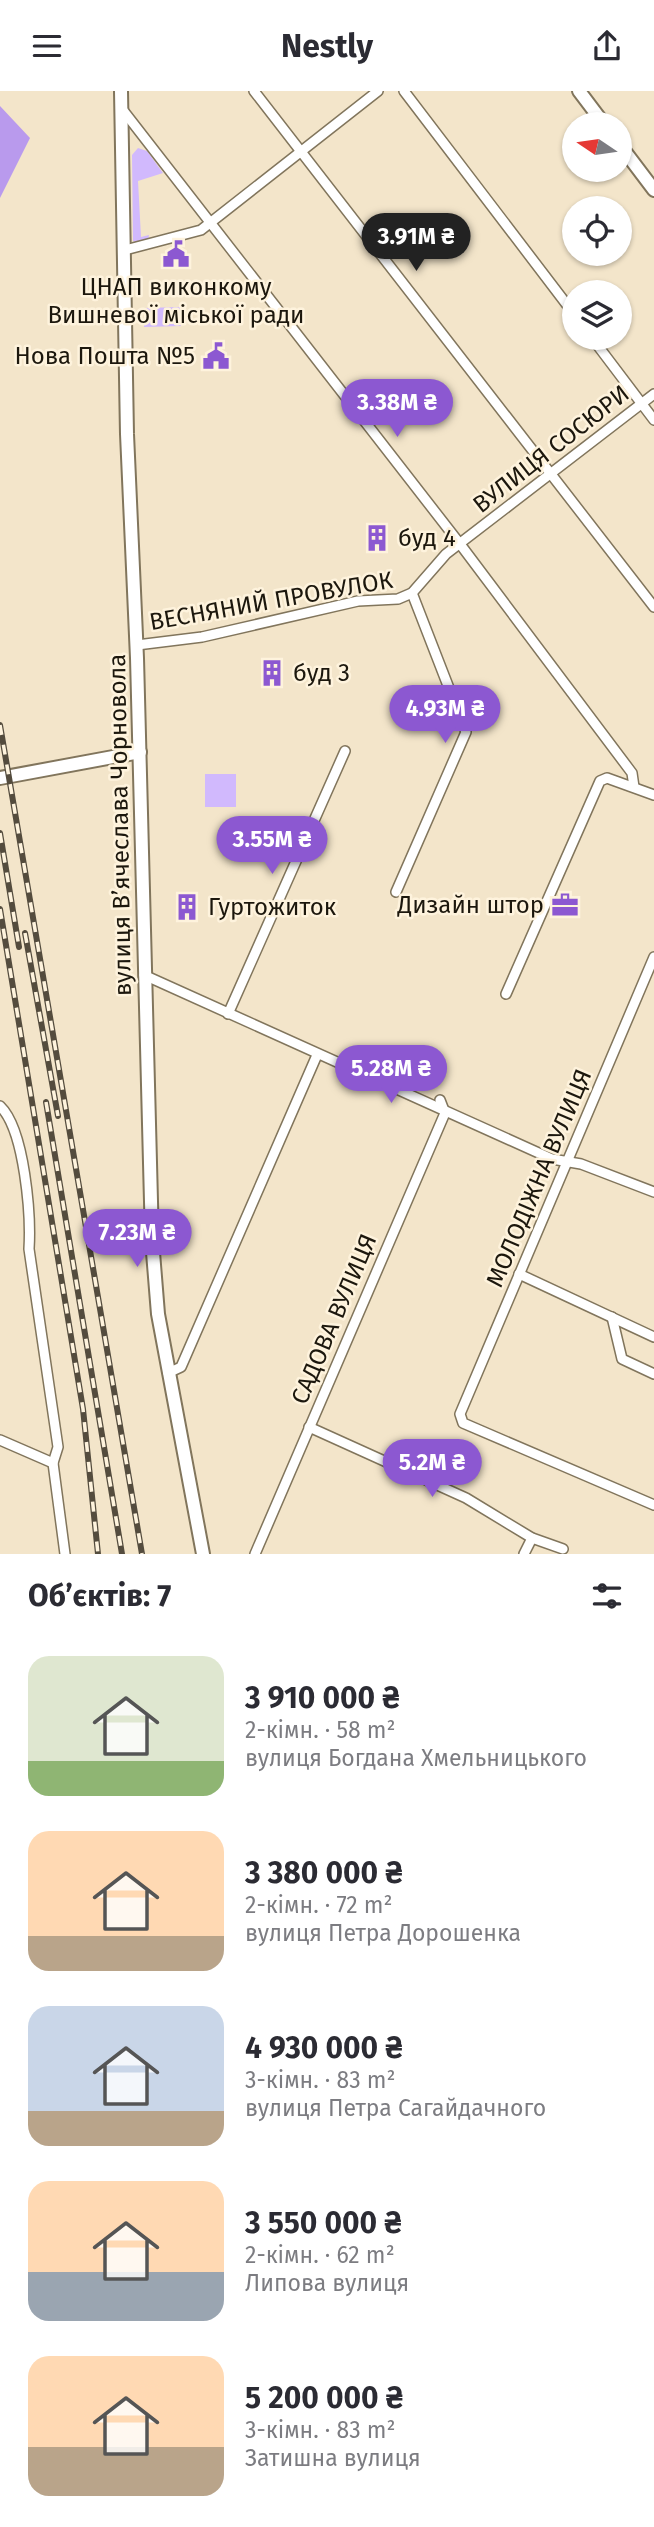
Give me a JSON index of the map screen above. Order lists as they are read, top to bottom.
{
  "streets": {
    "street": [
      "ВУЛИЦЯ СОСЮРИ",
      "ВЕСНЯНИЙ ПРОВУЛОК",
      "вулиця Вʼячеслава Чорновола",
      "МОЛОДІЖНА ВУЛИЦЯ",
      "САДОВА ВУЛИЦЯ"
    ]
  },
  "crossings": [
    ["ВУЛИЦЯ СОСЮРИ", "ВЕСНЯНИЙ ПРОВУЛОК"],
    ["ВЕСНЯНИЙ ПРОВУЛОК", "вулиця Вʼячеслава Чорновола"]
  ],
  "places": {
    "public building": ["ЦНАП виконкому Вишневої міської ради", "Нова Пошта №5"],
    "building": ["буд 4", "буд 3", "Гуртожиток"],
    "office": ["Дизайн штор"]
  },
  "north": "left",
  "page": {
    "header": "Nestly",
    "price": [
      "3.91M ₴",
      "3.38M ₴",
      "4.93M ₴",
      "3.55M ₴",
      "5.28M ₴",
      "7.23M ₴",
      "5.2M ₴"
    ],
    "heading": "Об’єктів: 7",
    "list": [
      {
        "name": "3 910 000 ₴",
        "note": "2-кімн. · 58 m² · вулиця Богдана Хмельницького"
      },
      {
        "name": "3 380 000 ₴",
        "note": "2-кімн. · 72 m² · вулиця Петра Дорошенка"
      },
      {
        "name": "4 930 000 ₴",
        "note": "3-кімн. · 83 m² · вулиця Петра Сагайдачного"
      },
      {
        "name": "3 550 000 ₴",
        "note": "2-кімн. · 62 m² · Липова вулиця"
      },
      {
        "name": "5 200 000 ₴",
        "note": "3-кімн. · 83 m² · Затишна вулиця"
      }
    ]
  }
}
